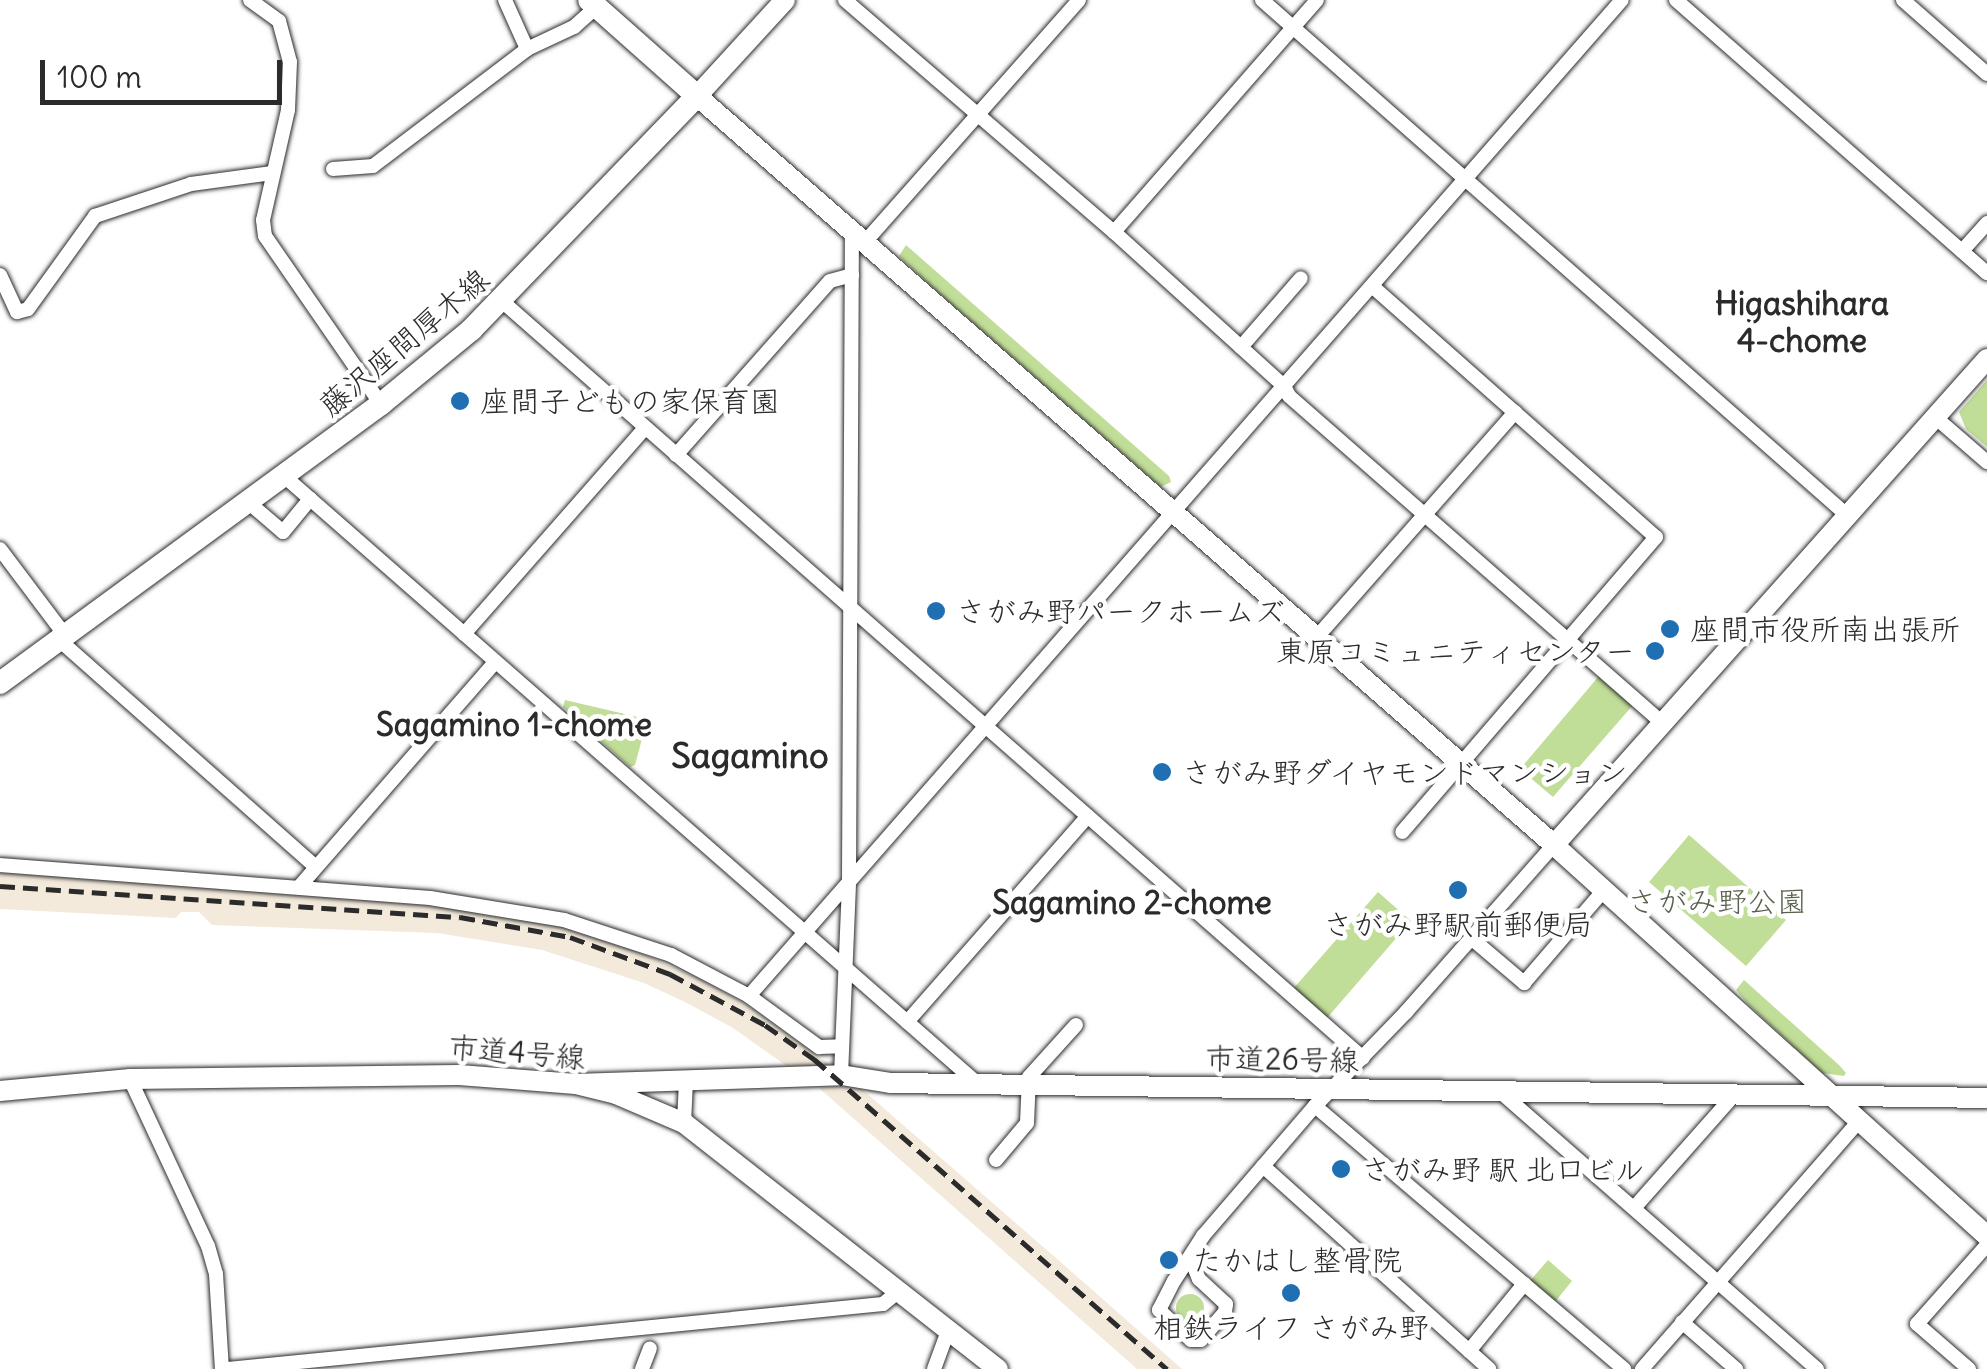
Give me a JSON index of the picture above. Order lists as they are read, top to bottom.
{
  "streets": {
    "main road": ["藤沢座間厚木線"],
    "street": ["市道4号線", "市道26号線"]
  },
  "crossings": [
    ["市道4号線", "市道26号線"]
  ],
  "districts": [
    "Higashihara 4-chome",
    "Sagamino 1-chome",
    "Sagamino",
    "Sagamino 2-chome"
  ],
  "parks": ["さがみ野公園"],
  "places": [
    "座間子どもの家保育園",
    "さがみ野パークホームズ",
    "座間市役所南出張所",
    "東原コミュニティセンター",
    "さがみ野ダイヤモンドマンション",
    "さがみ野駅前郵便局",
    "さがみ野 駅 北口ビル",
    "たかはし整骨院",
    "相鉄ライフ さがみ野"
  ],
  "scale_bar": "100 m"
}
